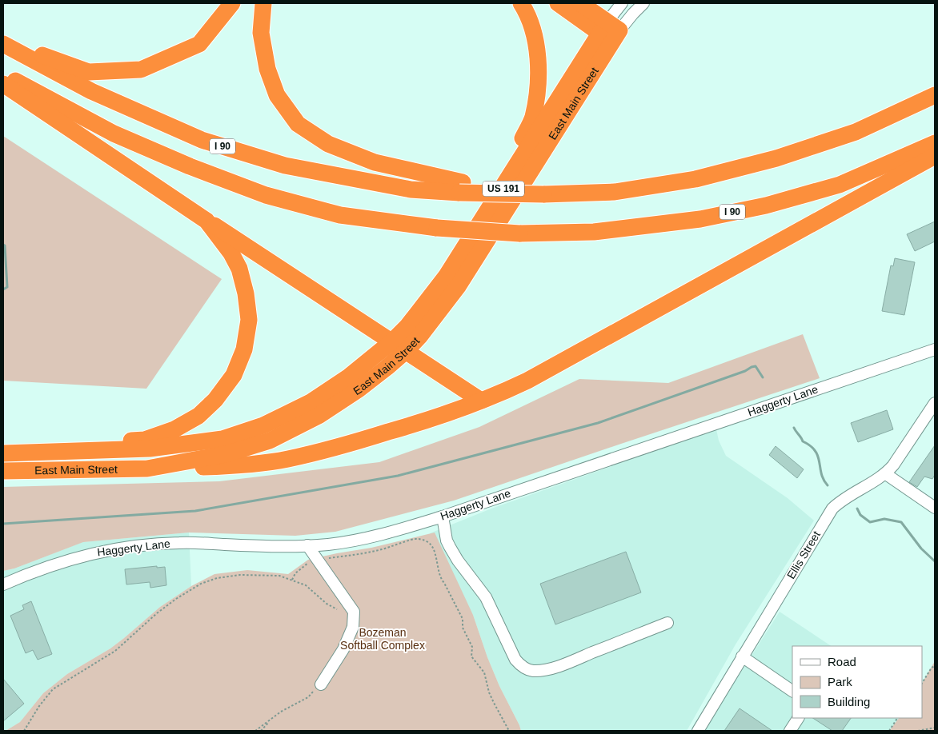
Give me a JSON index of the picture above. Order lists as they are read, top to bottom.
{
  "streets": {
    "highway": ["East Main Street", "I 90", "US 191"],
    "street": ["Haggerty Lane", "Ellis Street"]
  },
  "crossings": [
    ["I 90", "US 191"]
  ],
  "parks": ["Bozeman Softball Complex"],
  "legend": ["Road", "Park", "Building"]
}
